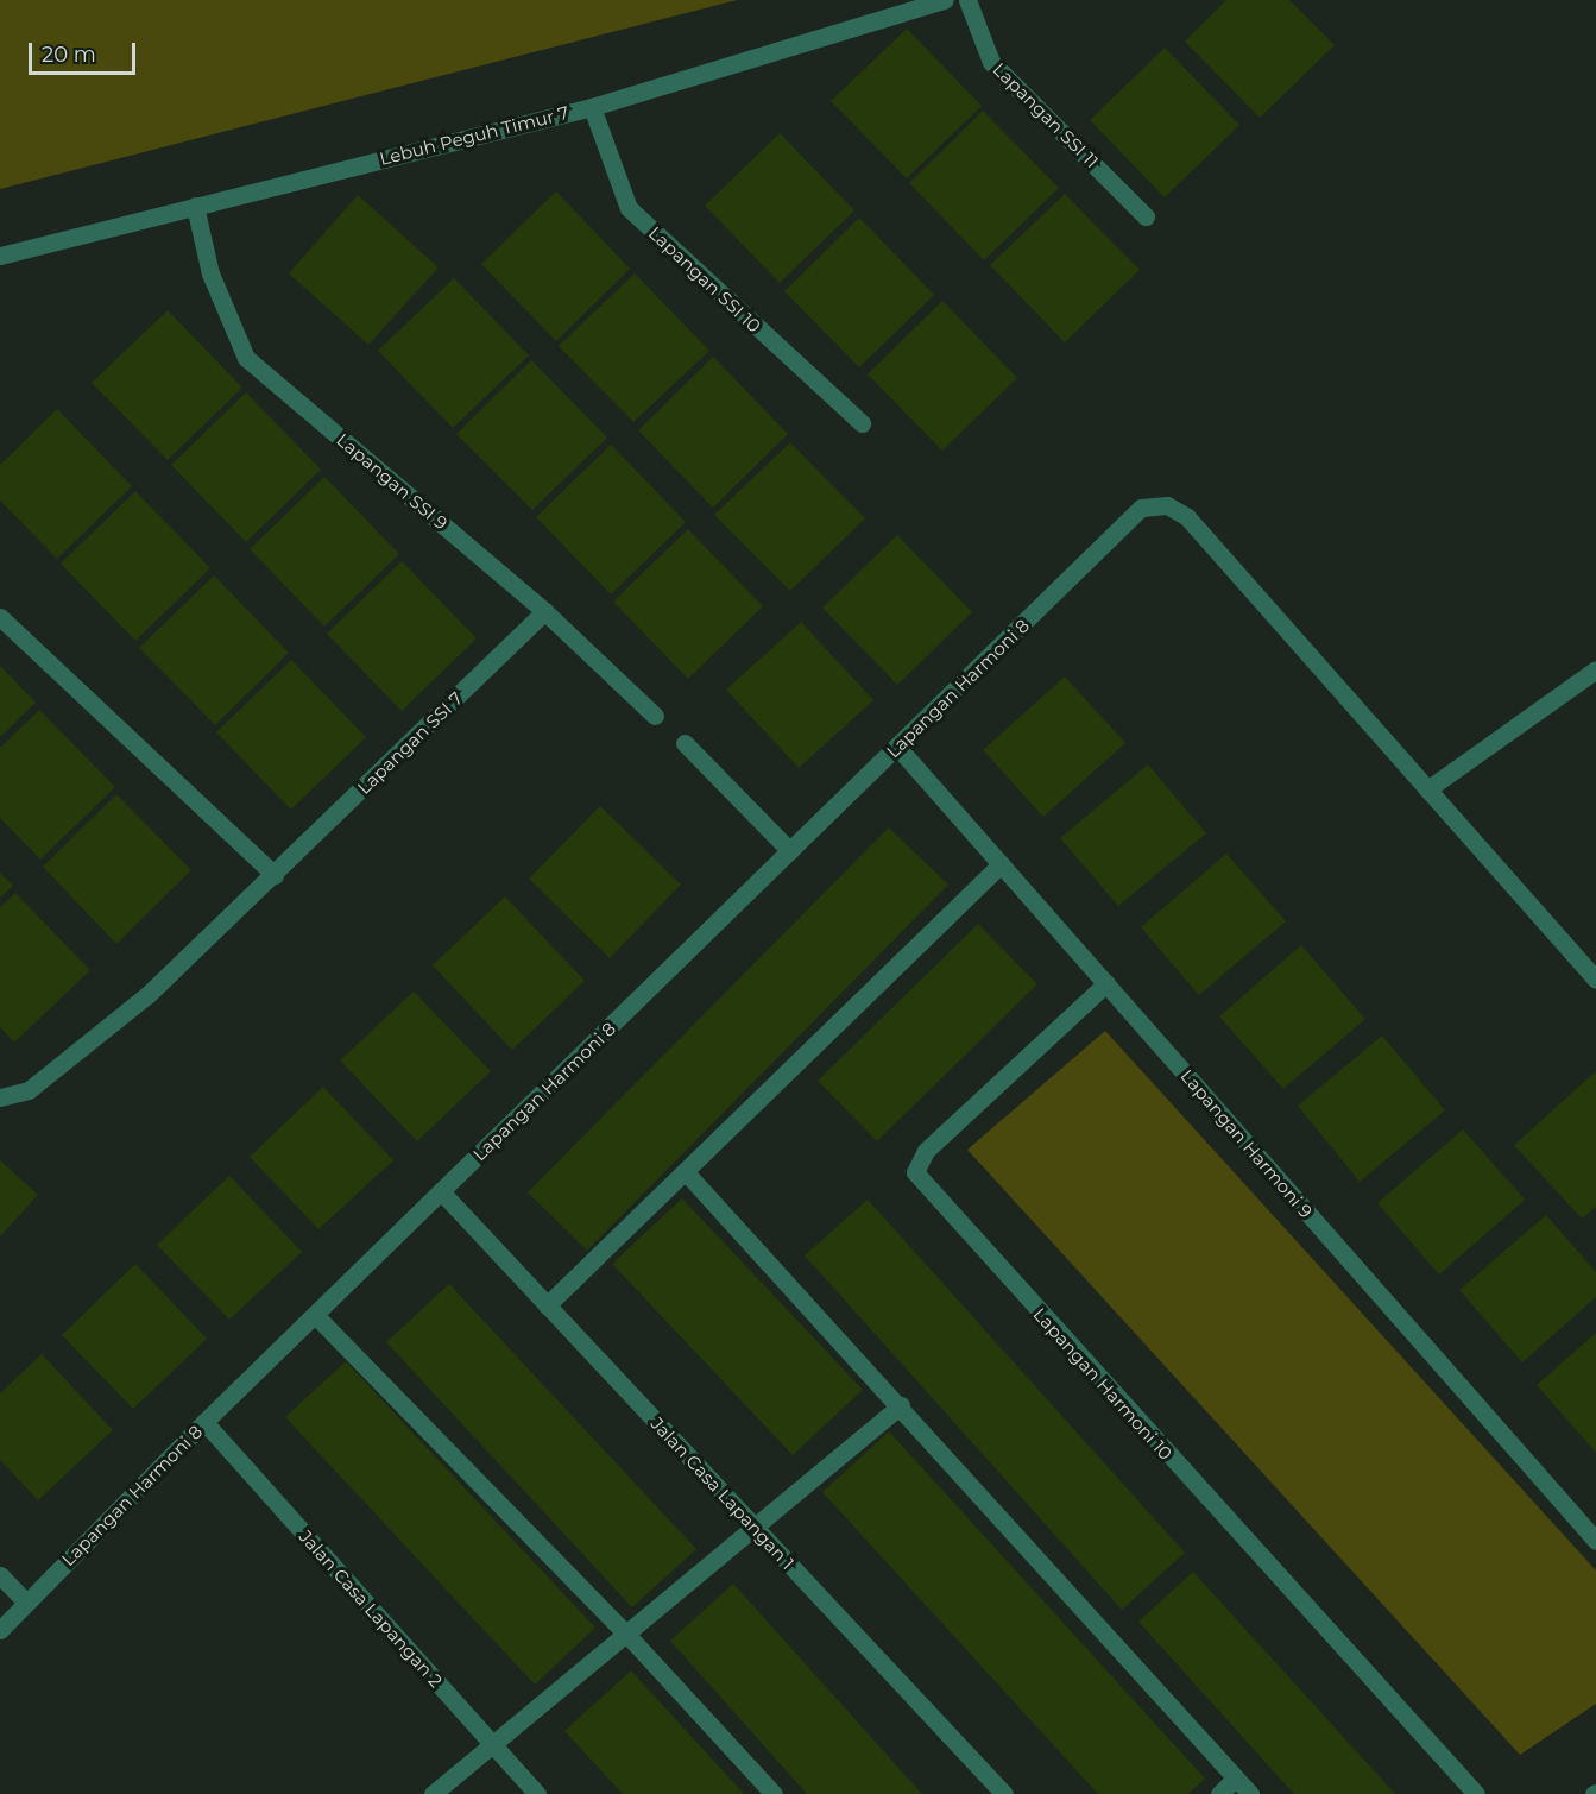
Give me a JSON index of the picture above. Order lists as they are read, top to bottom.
{
  "streets": {
    "street": [
      "Lapangan SSI 11",
      "Lebuh Peguh Timur 7",
      "Lapangan SSI 10",
      "Lapangan SSI 9",
      "Lapangan Harmoni 8",
      "Lapangan SSI 7",
      "Lapangan Harmoni 9",
      "Lapangan Harmoni 10",
      "Jalan Casa Lapangan 1",
      "Jalan Casa Lapangan 2"
    ]
  },
  "crossings": [
    ["Lebuh Peguh Timur 7", "Lapangan SSI 10"],
    ["Lebuh Peguh Timur 7", "Lapangan SSI 9"],
    ["Lapangan SSI 9", "Lapangan SSI 7"],
    ["Lapangan Harmoni 8", "Lapangan Harmoni 9"],
    ["Lapangan Harmoni 8", "Jalan Casa Lapangan 1"],
    ["Lapangan Harmoni 8", "Jalan Casa Lapangan 2"],
    ["Lapangan Harmoni 9", "Lapangan Harmoni 10"]
  ],
  "scale_bar": "20 m"
}
